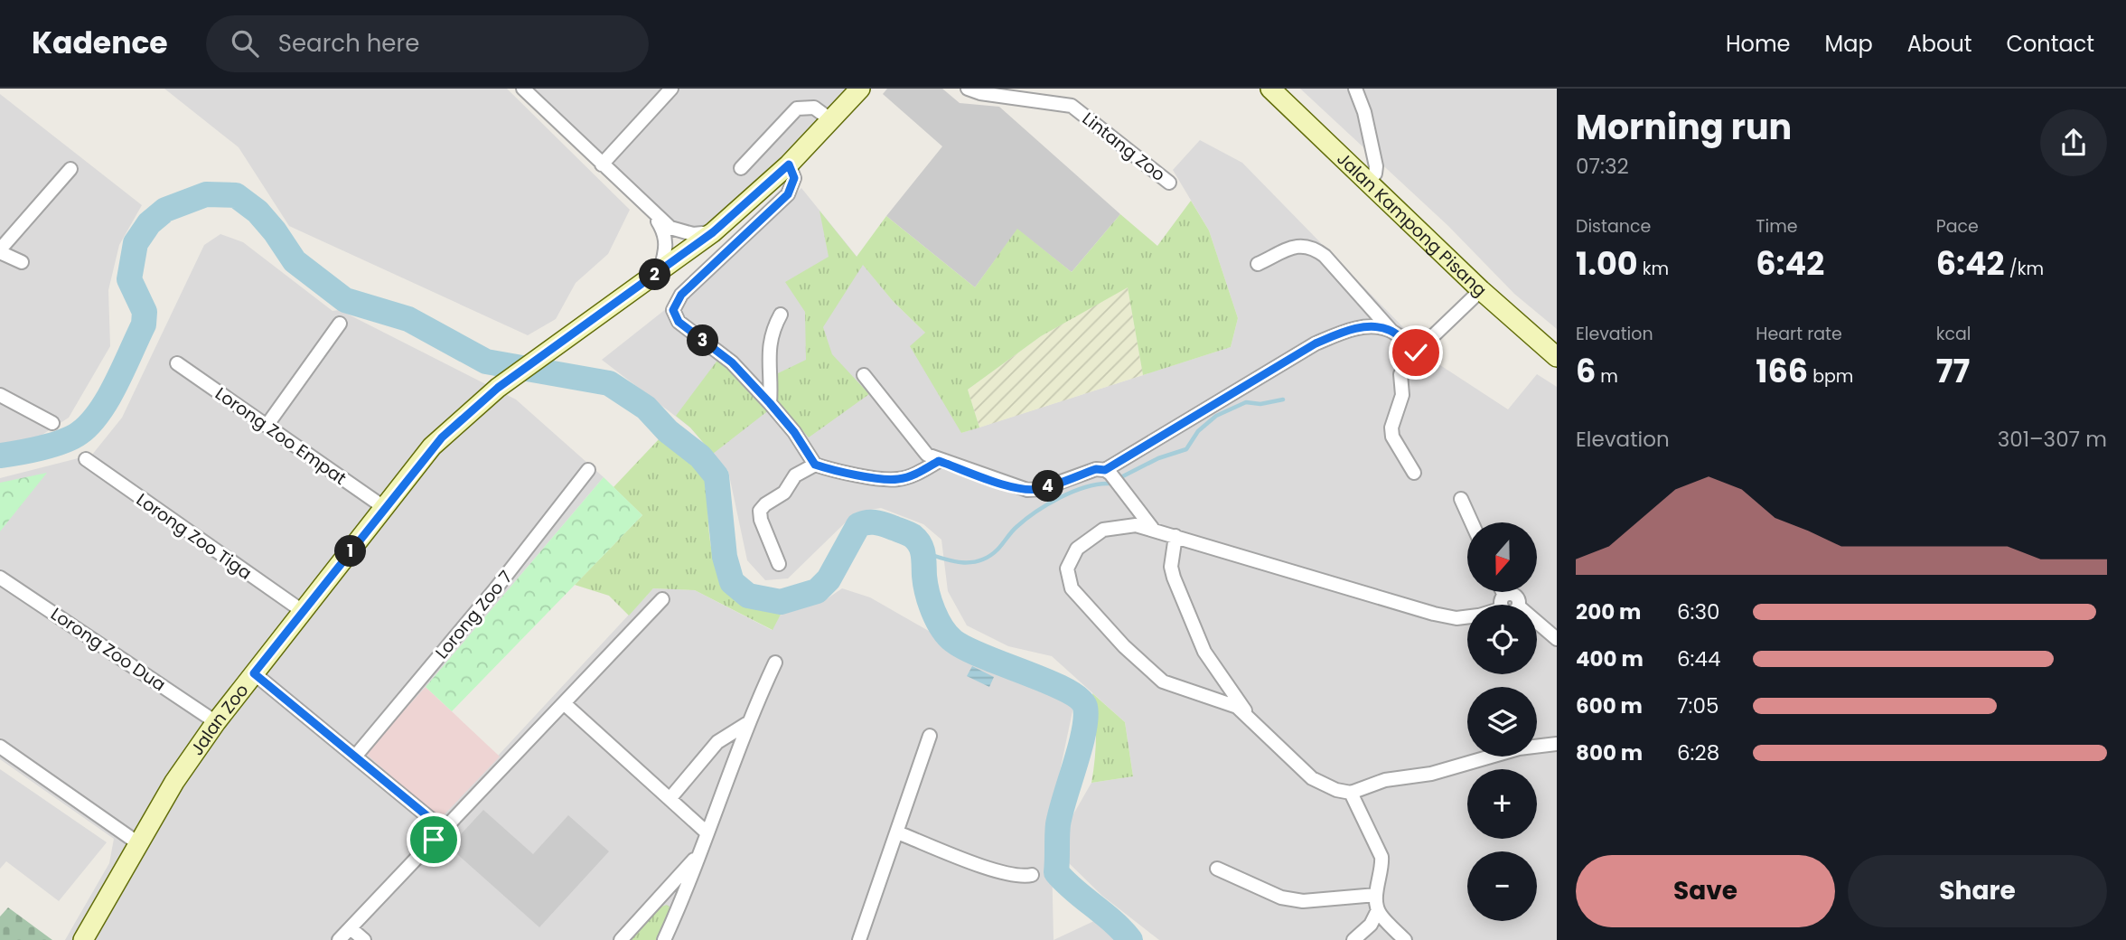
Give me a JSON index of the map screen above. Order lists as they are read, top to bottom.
{
  "streets": {
    "main road": ["Jalan Kampong Pisang", "Jalan Zoo"],
    "street": [
      "Lintang Zoo",
      "Lorong Zoo Empat",
      "Lorong Zoo Tiga",
      "Lorong Zoo 7",
      "Lorong Zoo Dua"
    ]
  },
  "crossings": [
    ["Lorong Zoo Empat", "Jalan Zoo"],
    ["Lorong Zoo Tiga", "Jalan Zoo"],
    ["Lorong Zoo Dua", "Jalan Zoo"]
  ],
  "north": "bottom",
  "page": {
    "header": "Kadence",
    "search": "Search here",
    "nav": [
      "Home",
      "Map",
      "About",
      "Contact"
    ],
    "heading": ["Morning run", "07:32"],
    "stats": [
      ["Distance", "1.00 km"],
      ["Time", "6:42"],
      ["Pace", "6:42 /km"],
      ["Elevation", "6 m"],
      ["Heart rate", "166 bpm"],
      ["kcal", "77"]
    ],
    "pins": [
      "2",
      "3",
      "4",
      "1"
    ],
    "chart": ["Elevation", "301–307 m"],
    "map_buttons": ["+", "−"],
    "list": [
      {
        "name": "200 m",
        "note": "6:30"
      },
      {
        "name": "400 m",
        "note": "6:44"
      },
      {
        "name": "600 m",
        "note": "7:05"
      },
      {
        "name": "800 m",
        "note": "6:28"
      }
    ],
    "buttons": ["Save", "Share"]
  }
}
